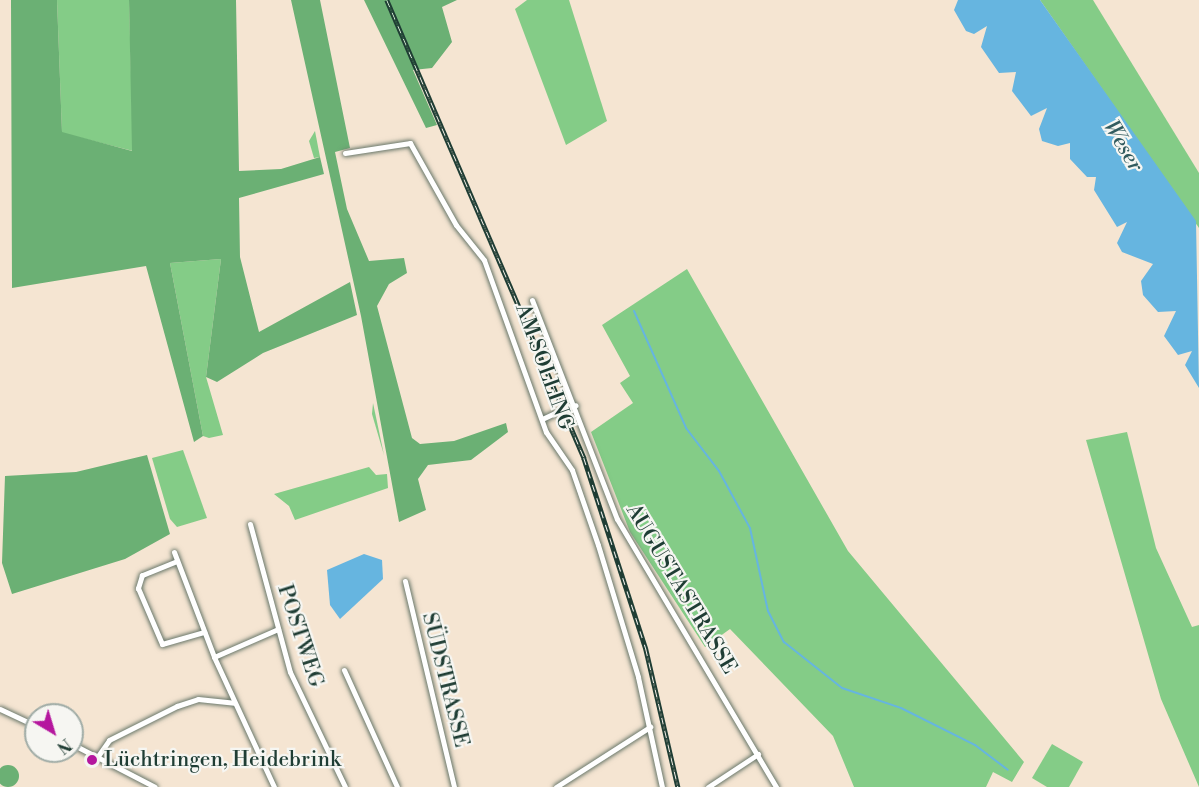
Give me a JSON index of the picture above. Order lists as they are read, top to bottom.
{
  "streets": {
    "street": [
      "AM SOLLING",
      "AUGUSTASTRASSE",
      "POSTWEG",
      "SÜDSTRASSE"
    ]
  },
  "water": ["Weser"],
  "places": ["Lüchtringen, Heidebrink"],
  "north": "bottom right"
}
